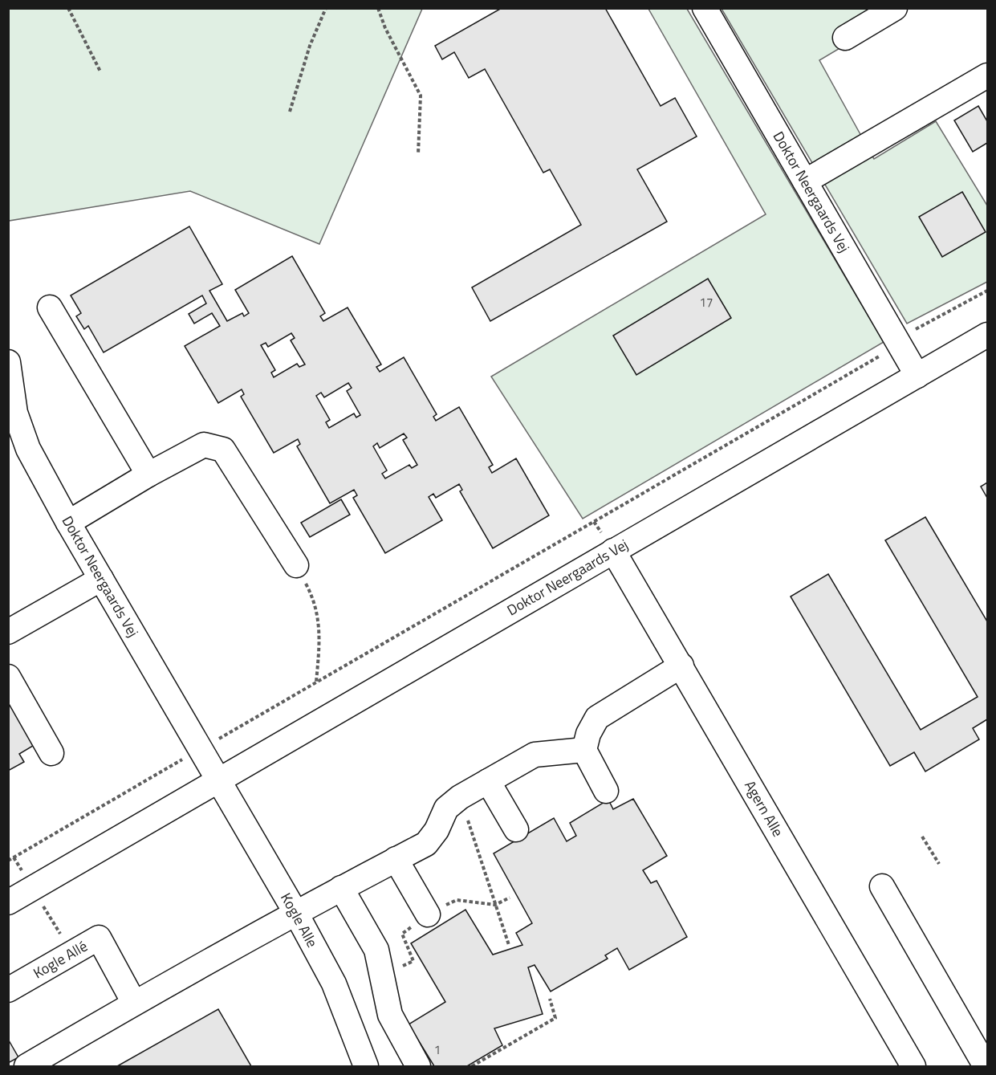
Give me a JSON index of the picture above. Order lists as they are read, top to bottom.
{
  "streets": {
    "street": [
      "Doktor Neergaards Vej",
      "Agern Alle",
      "Kogle Alle",
      "Kogle Allé"
    ]
  },
  "crossings": [
    ["Doktor Neergaards Vej", "Agern Alle"],
    ["Doktor Neergaards Vej", "Kogle Alle"]
  ],
  "house_numbers": ["17", "1"]
}
